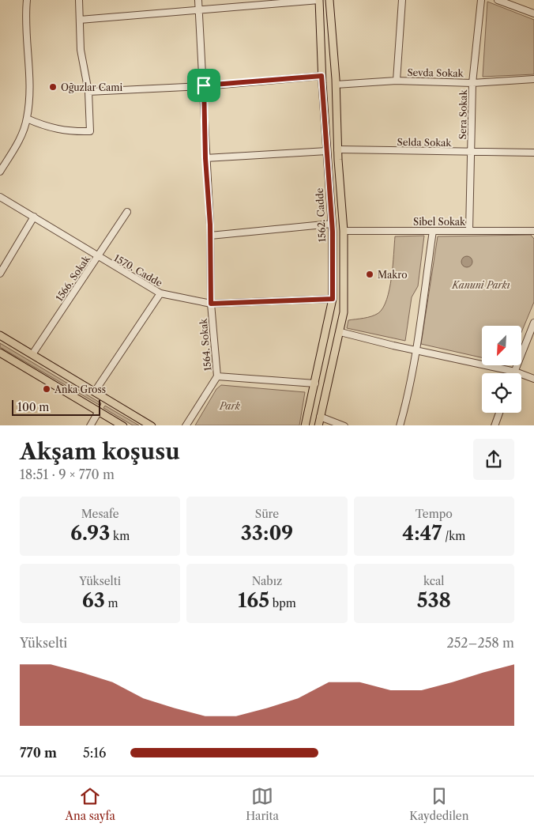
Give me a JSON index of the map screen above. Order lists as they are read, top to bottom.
{
  "streets": {
    "main road": ["1562. Cadde"],
    "street": [
      "Sevda Sokak",
      "Sera Sokak",
      "Selda Sokak",
      "Sibel Sokak",
      "1570. Cadde",
      "1566. Sokak",
      "1564. Sokak"
    ]
  },
  "crossings": [
    ["Sevda Sokak", "Sera Sokak"],
    ["Sera Sokak", "Selda Sokak"],
    ["Sera Sokak", "Sibel Sokak"],
    ["1562. Cadde", "1570. Cadde"],
    ["1562. Cadde", "1564. Sokak"],
    ["1570. Cadde", "1566. Sokak"],
    ["1570. Cadde", "1564. Sokak"]
  ],
  "parks": ["Kanuni Parkı", "Park"],
  "places": ["Oğuzlar Cami", "Makro", "Anka Gross"],
  "scale_bar": "100 m",
  "north": "bottom left",
  "page": {
    "scale": "100 m",
    "heading": ["Akşam koşusu", "18:51 · 9 × 770 m"],
    "stats": [
      ["Mesafe", "6.93 km"],
      ["Süre", "33:09"],
      ["Tempo", "4:47 /km"],
      ["Yükselti", "63 m"],
      ["Nabız", "165 bpm"],
      ["kcal", "538"]
    ],
    "chart": ["Yükselti", "252–258 m"],
    "list": [
      {
        "name": "770 m",
        "note": "5:16"
      }
    ],
    "tabs": ["Ana sayfa", "Harita", "Kaydedilen"]
  }
}
